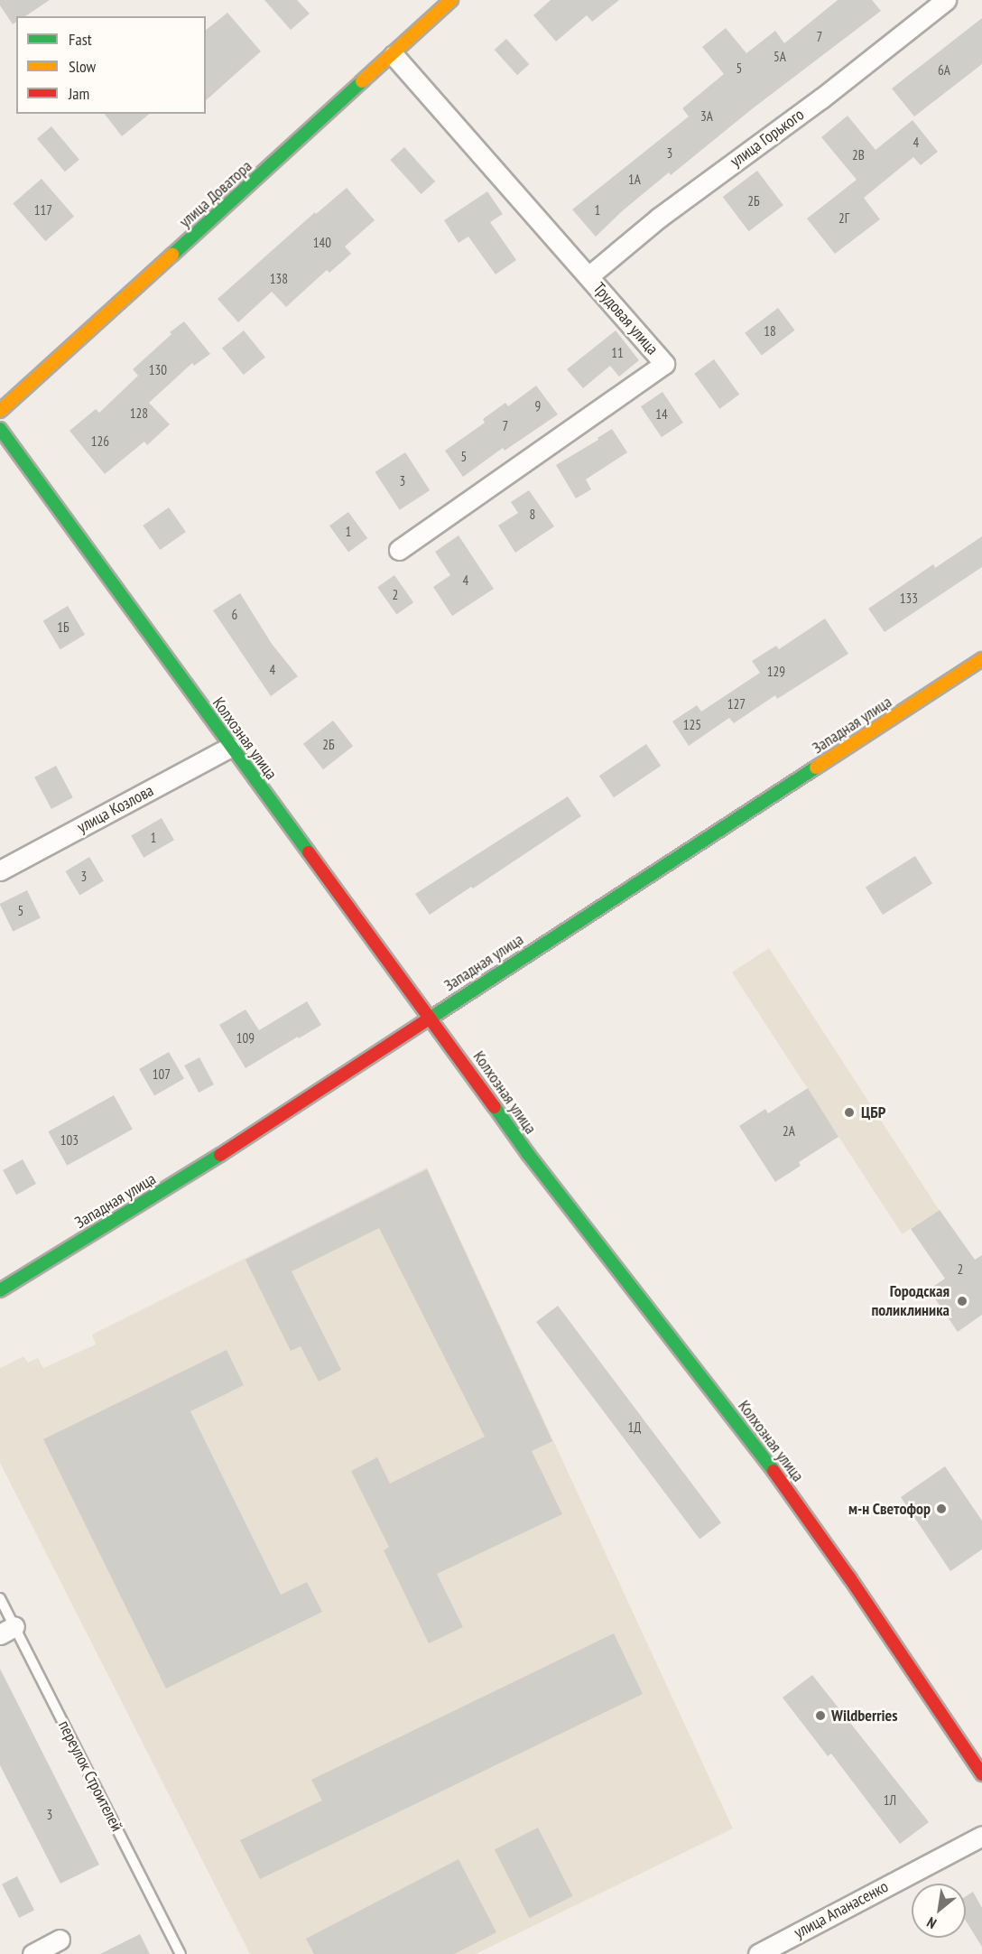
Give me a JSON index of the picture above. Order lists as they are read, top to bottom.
{
  "streets": {
    "street": [
      "улица Горького",
      "улица Доватора",
      "Трудовая улица",
      "Западная улица",
      "Колхозная улица",
      "улица Козлова",
      "улица Апанасенко"
    ],
    "lane": ["переулок Строителей"]
  },
  "crossings": [
    ["улица Горького", "Трудовая улица"],
    ["улица Доватора", "Трудовая улица"],
    ["Западная улица", "Колхозная улица"],
    ["Колхозная улица", "улица Козлова"]
  ],
  "places": [
    "ЦБР",
    "Городская поликлиника",
    "м-н Светофор",
    "Wildberries"
  ],
  "house_numbers": [
    "7",
    "5А",
    "5",
    "6А",
    "3А",
    "4",
    "3",
    "2В",
    "1А",
    "2Б",
    "117",
    "1",
    "2Г",
    "140",
    "138",
    "18",
    "11",
    "130",
    "9",
    "128",
    "14",
    "7",
    "126",
    "5",
    "3",
    "8",
    "1",
    "4",
    "2",
    "133",
    "6",
    "1Б",
    "4",
    "129",
    "127",
    "125",
    "2Б",
    "1",
    "3",
    "5",
    "109",
    "107",
    "2А",
    "103",
    "2",
    "1Д",
    "1Л",
    "3"
  ],
  "legend": ["Fast", "Slow", "Jam"],
  "north": "bottom left"
}
